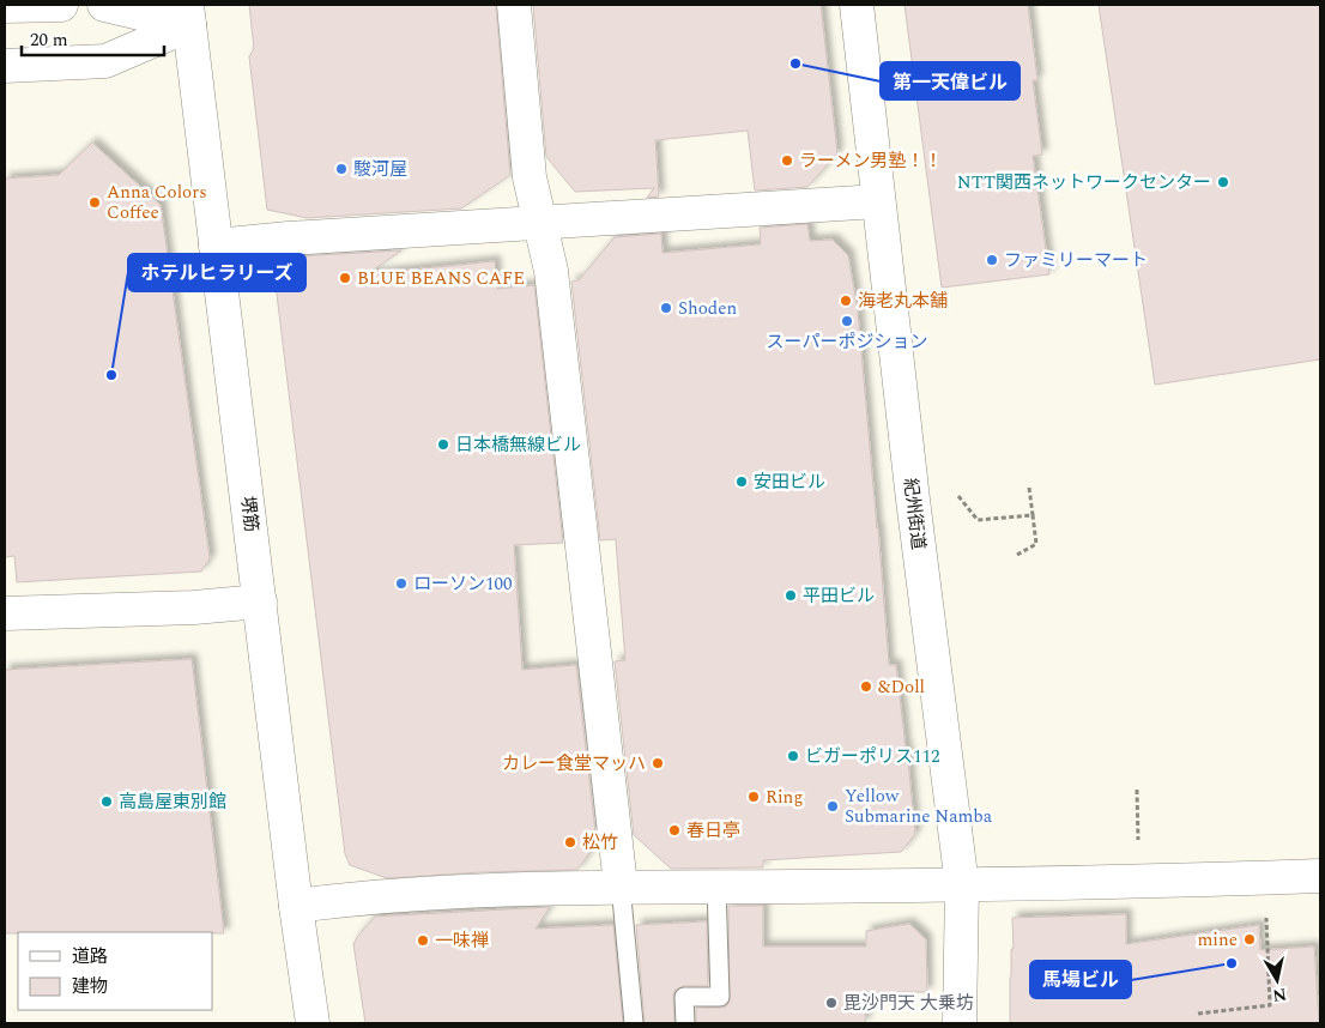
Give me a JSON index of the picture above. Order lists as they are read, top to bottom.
{
  "streets": {
    "street": ["堺筋", "紀州街道"]
  },
  "places": [
    "第一天偉ビル",
    "ラーメン男塾！！",
    "駿河屋",
    "NTT関西ネットワークセンター",
    "Anna Colors Coffee",
    "ファミリーマート",
    "BLUE BEANS CAFE",
    "海老丸本舗",
    "Shoden",
    "スーパーポジション",
    "ホテルヒラリーズ",
    "日本橋無線ビル",
    "安田ビル",
    "ローソン100",
    "平田ビル",
    "&Doll",
    "ビガーポリス112",
    "カレー食堂マッハ",
    "Ring",
    "高島屋東別館",
    "Yellow Submarine Namba",
    "春日亭",
    "松竹",
    "mine",
    "一味禅",
    "馬場ビル",
    "毘沙門天 大乗坊"
  ],
  "legend": ["道路", "建物"],
  "scale_bar": "20 m",
  "north": "bottom"
}
